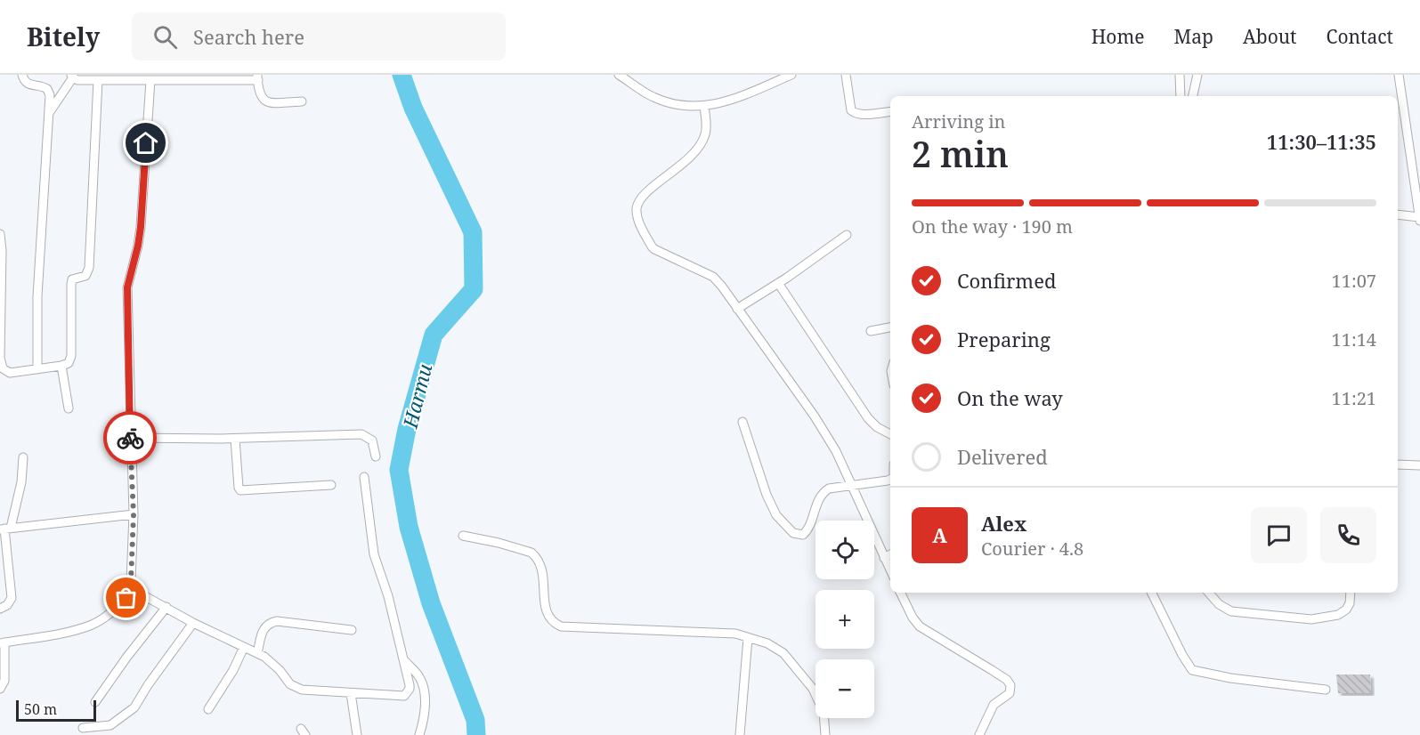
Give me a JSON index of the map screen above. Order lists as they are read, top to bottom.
{
  "water": ["Harmu"],
  "scale_bar": "50 m",
  "page": {
    "header": "Bitely",
    "search": "Search here",
    "nav": [
      "Home",
      "Map",
      "About",
      "Contact"
    ],
    "heading": ["2 min", "Arriving in", "11:30–11:35"],
    "panel": ["Alex", "Courier · 4.8"],
    "bar": "On the way · 190 m",
    "list": [
      ["Confirmed", "11:07"],
      ["Preparing", "11:14"],
      ["On the way", "11:21"],
      "Delivered"
    ],
    "round": "A",
    "map_buttons": ["+", "−"],
    "scale": "50 m"
  }
}
